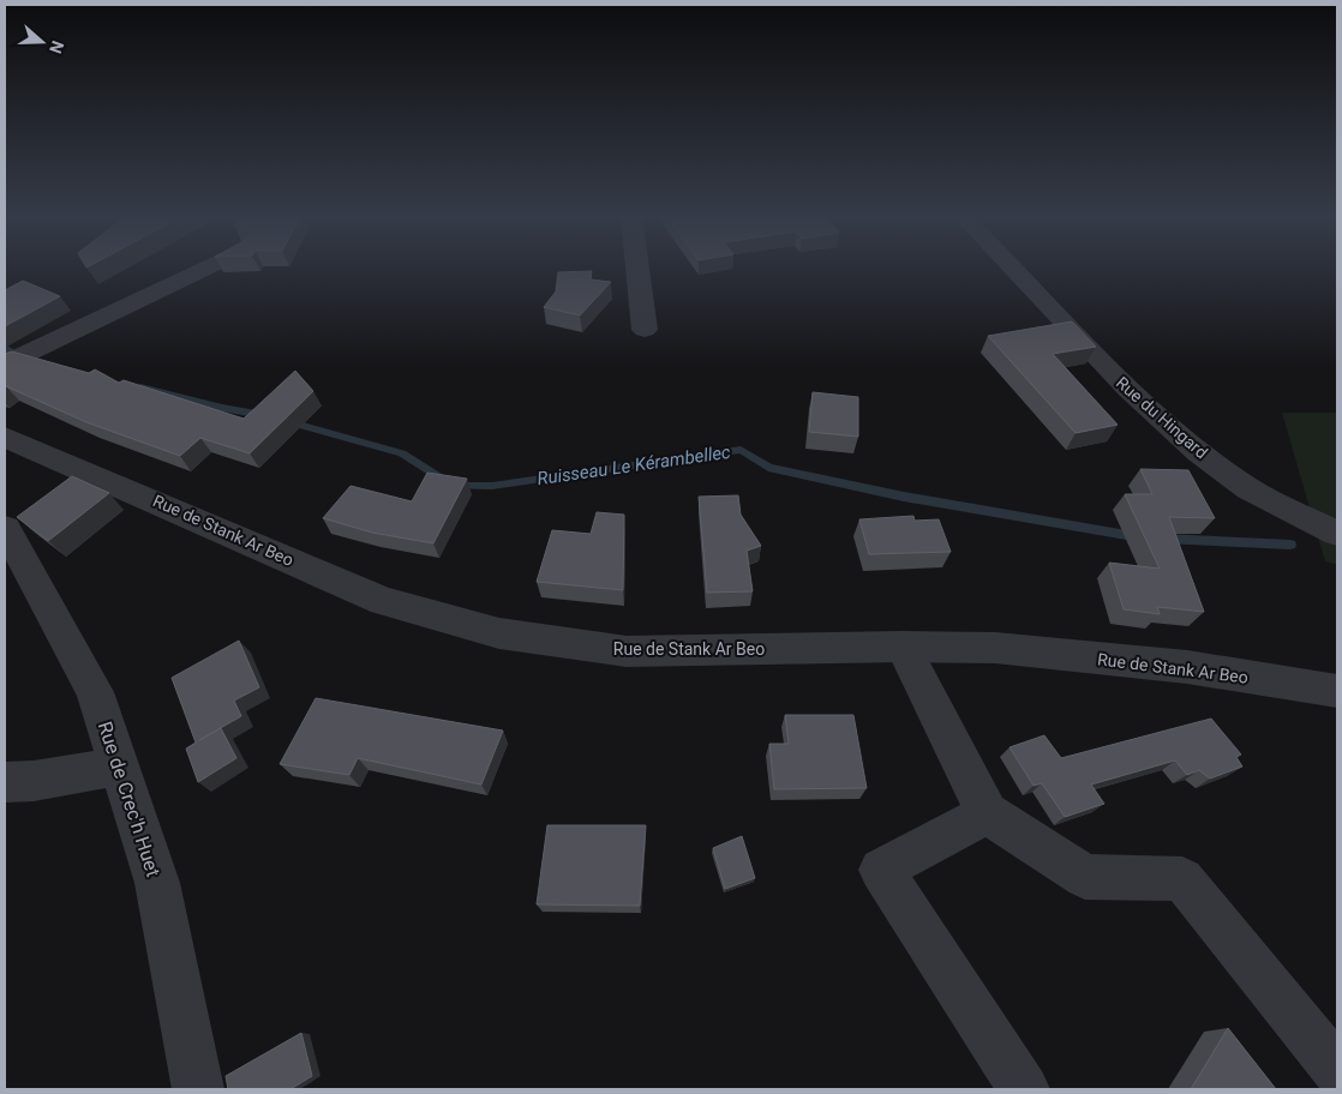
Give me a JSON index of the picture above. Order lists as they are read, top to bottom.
{
  "streets": {
    "street": ["Rue du Hingard", "Rue de Stank Ar Beo", "Rue de Crec'h Huet"]
  },
  "water": ["Ruisseau Le Kérambellec"],
  "north": "right"
}
